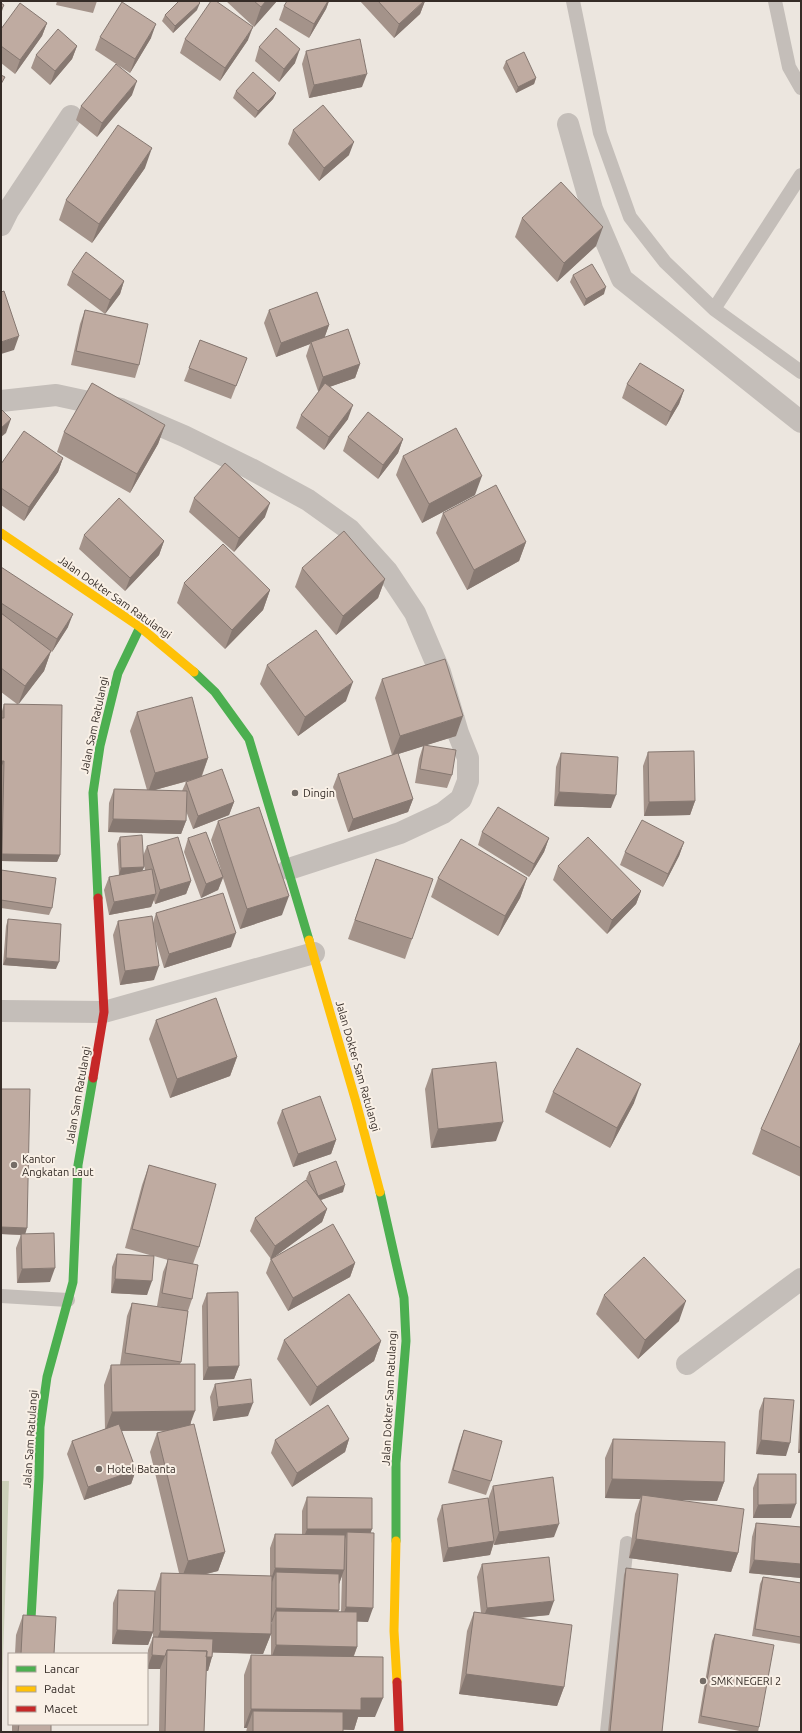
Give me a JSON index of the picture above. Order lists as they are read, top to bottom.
{
  "streets": {
    "street": ["Jalan Dokter Sam Ratulangi", "Jalan Sam Ratulangi"]
  },
  "crossings": [
    ["Jalan Dokter Sam Ratulangi", "Jalan Sam Ratulangi"]
  ],
  "places": [
    "Dingin",
    "Kantor Angkatan Laut",
    "Hotel Batanta",
    "SMK NEGERI 2"
  ],
  "legend": ["Lancar", "Padat", "Macet"]
}
